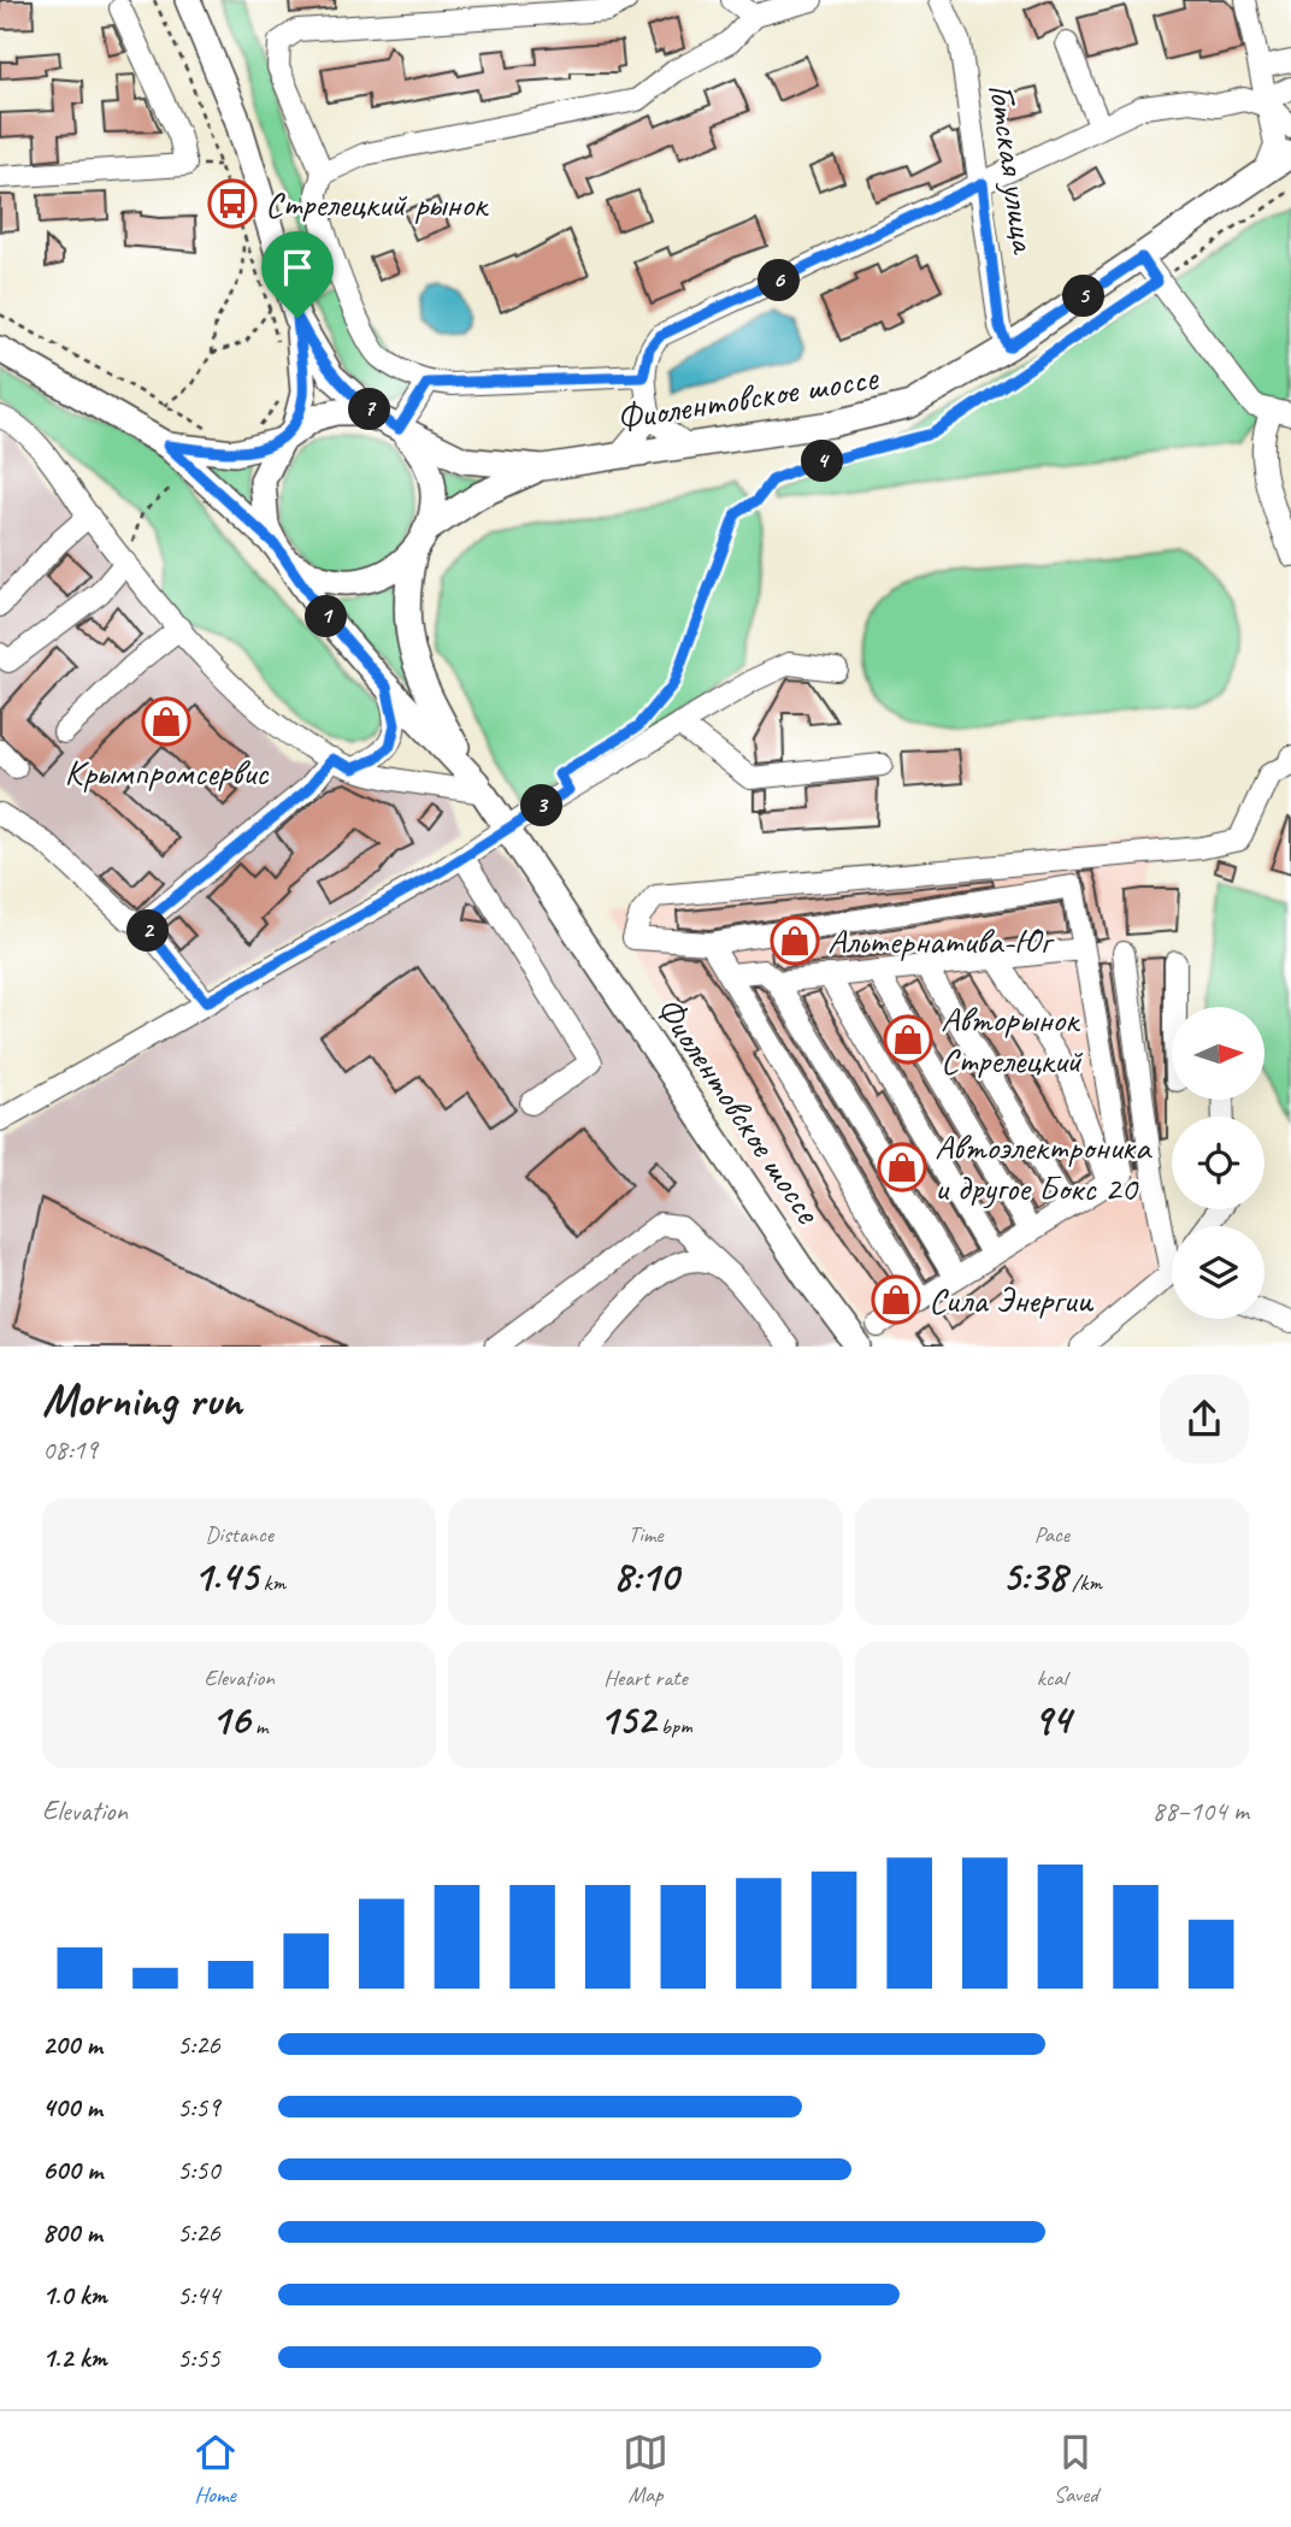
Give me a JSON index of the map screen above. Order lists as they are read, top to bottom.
{
  "streets": {
    "main road": ["Фиолентовское шоссе"],
    "street": ["Готская улица"]
  },
  "crossings": [
    ["Готская улица", "Фиолентовское шоссе"]
  ],
  "places": {
    "bus stop": ["Стрелецкий рынок"],
    "shop": [
      "Крымпромсервис",
      "Альтернатива-Юг",
      "Авторынок Стрелецкий",
      "Автоэлектроника и другое Бокс 20",
      "Сила Энергии"
    ]
  },
  "north": "right",
  "page": {
    "pins": [
      "6",
      "5",
      "7",
      "4",
      "1",
      "3",
      "2"
    ],
    "heading": ["Morning run", "08:19"],
    "stats": [
      ["Distance", "1.45 km"],
      ["Time", "8:10"],
      ["Pace", "5:38 /km"],
      ["Elevation", "16 m"],
      ["Heart rate", "152 bpm"],
      ["kcal", "94"]
    ],
    "chart": ["Elevation", "88–104 m"],
    "list": [
      {
        "name": "200 m",
        "note": "5:26"
      },
      {
        "name": "400 m",
        "note": "5:59"
      },
      {
        "name": "600 m",
        "note": "5:50"
      },
      {
        "name": "800 m",
        "note": "5:26"
      },
      {
        "name": "1.0 km",
        "note": "5:44"
      },
      {
        "name": "1.2 km",
        "note": "5:55"
      }
    ],
    "tabs": ["Home", "Map", "Saved"]
  }
}
